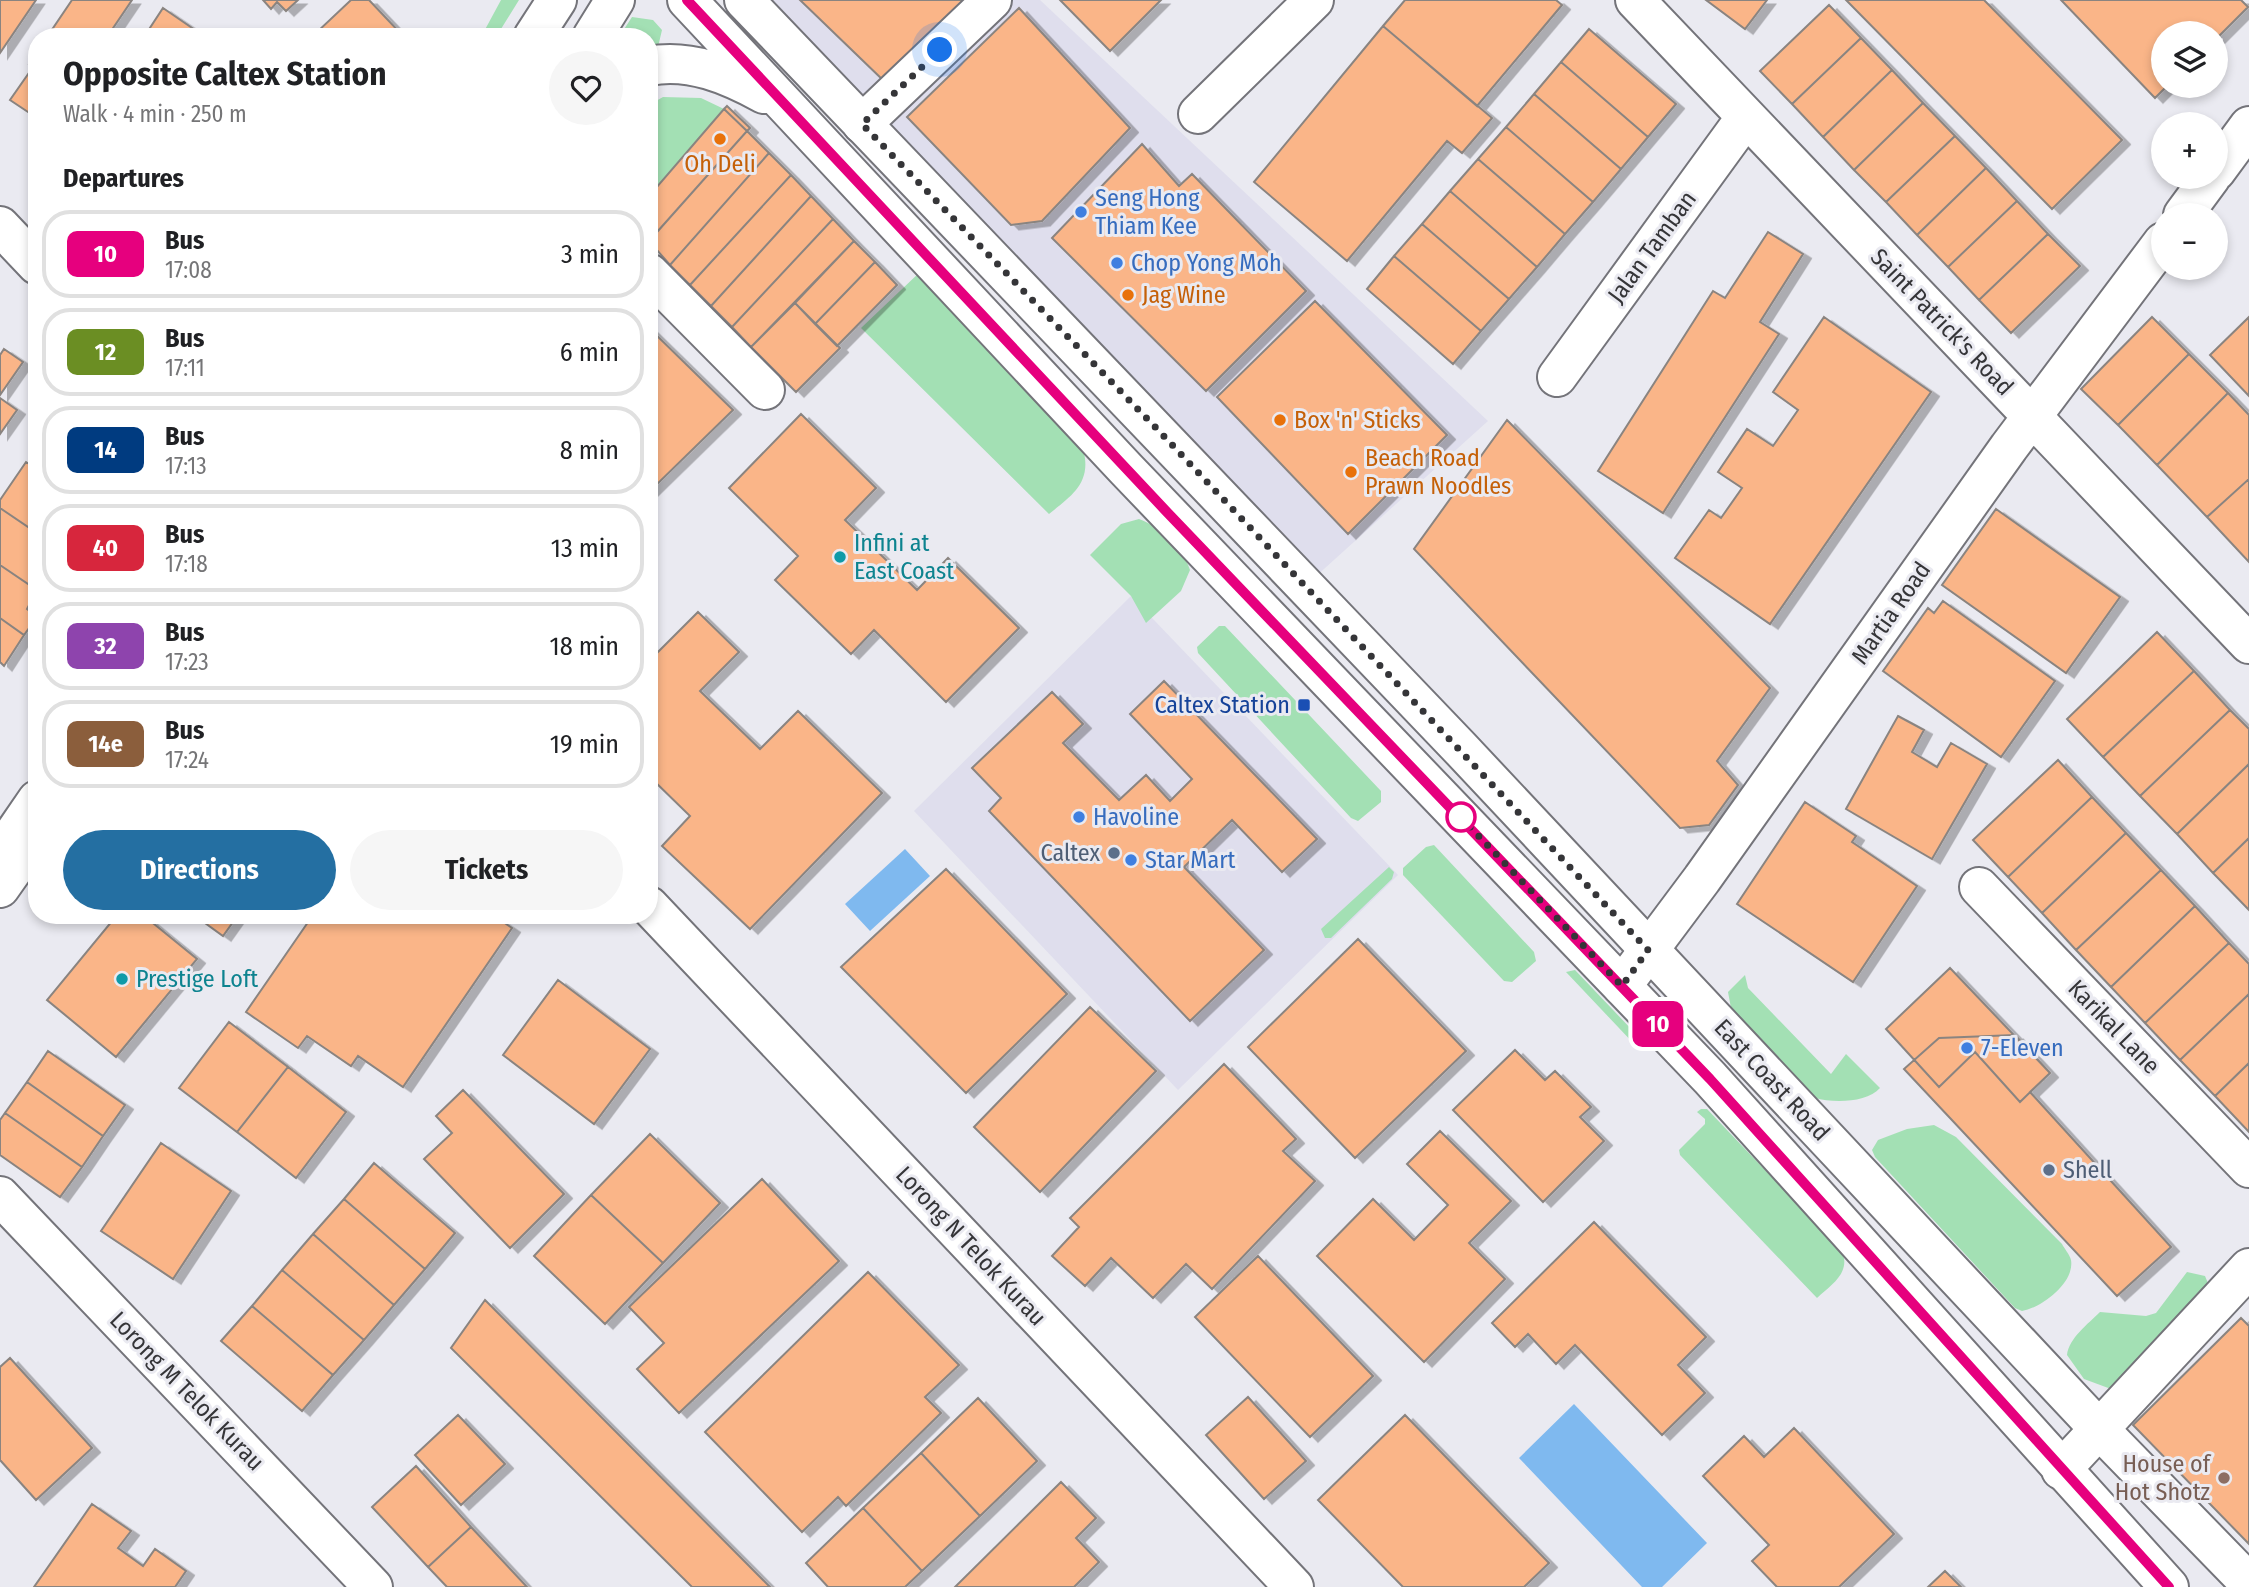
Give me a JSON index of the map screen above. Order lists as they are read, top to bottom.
{
  "streets": {
    "street": [
      "Jalan Tamban",
      "Saint Patrick's Road",
      "Martia Road",
      "Karikal Lane",
      "East Coast Road",
      "Lorong N Telok Kurau",
      "Lorong M Telok Kurau"
    ]
  },
  "crossings": [
    ["Jalan Tamban", "Saint Patrick's Road"],
    ["Saint Patrick's Road", "Martia Road"],
    ["Martia Road", "East Coast Road"]
  ],
  "places": {
    "other": [
      "Oh Deli",
      "Seng Hong Thiam Kee",
      "Chop Yong Moh",
      "Jag Wine",
      "Box 'n' Sticks",
      "Beach Road Prawn Noodles",
      "Infini at East Coast",
      "Havoline",
      "Caltex",
      "Star Mart",
      "Prestige Loft",
      "7-Eleven",
      "Shell",
      "House of Hot Shotz"
    ],
    "transit": ["Caltex Station"]
  },
  "lines": ["bus line 10"],
  "page": {
    "on_map": "10",
    "map_buttons": ["+", "−"],
    "heading": [
      ["Opposite Caltex Station", "Walk · 4 min · 250 m"],
      "Departures"
    ],
    "list": [
      {
        "mark": "10",
        "name": "Bus",
        "note": "17:08",
        "value": "3 min"
      },
      {
        "mark": "12",
        "name": "Bus",
        "note": "17:11",
        "value": "6 min"
      },
      {
        "mark": "14",
        "name": "Bus",
        "note": "17:13",
        "value": "8 min"
      },
      {
        "mark": "40",
        "name": "Bus",
        "note": "17:18",
        "value": "13 min"
      },
      {
        "mark": "32",
        "name": "Bus",
        "note": "17:23",
        "value": "18 min"
      },
      {
        "mark": "14e",
        "name": "Bus",
        "note": "17:24",
        "value": "19 min"
      }
    ],
    "buttons": ["Directions", "Tickets"]
  }
}
